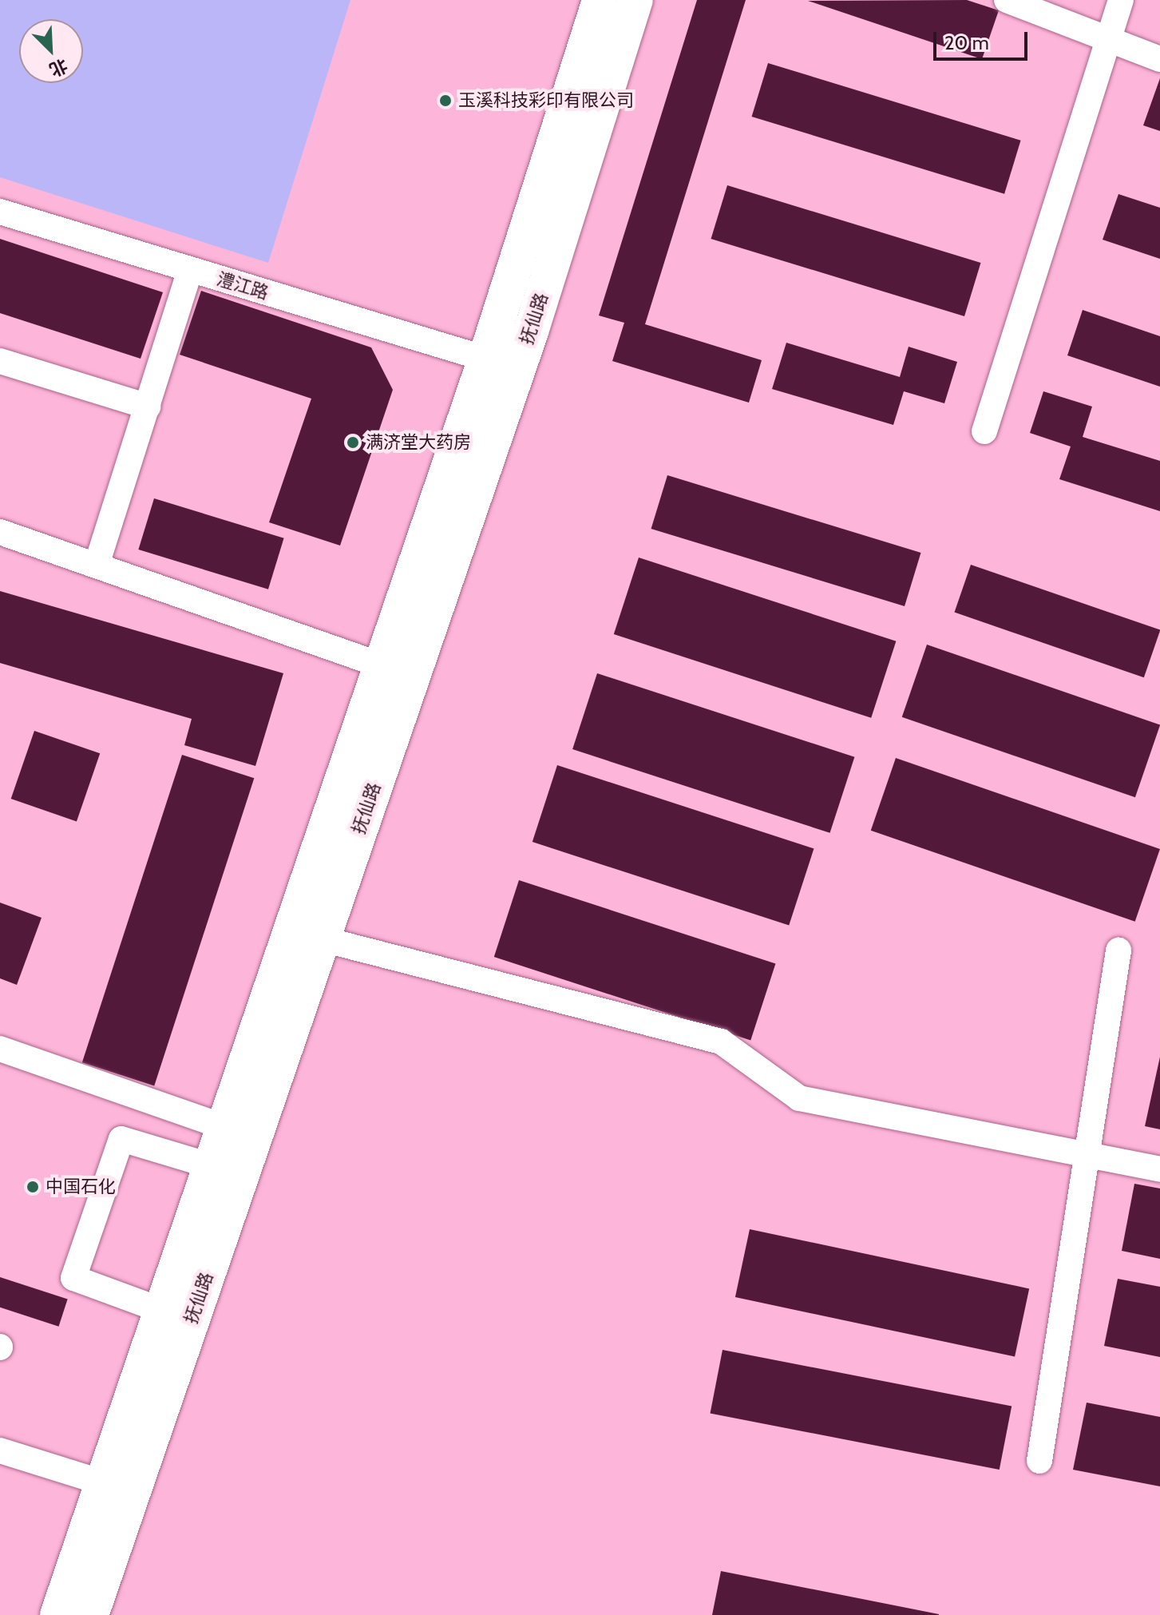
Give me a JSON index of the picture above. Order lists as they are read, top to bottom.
{
  "streets": {
    "main road": ["抚仙路"],
    "street": ["澧江路"]
  },
  "crossings": [
    ["澧江路", "抚仙路"]
  ],
  "places": ["玉溪科技彩印有限公司", "满济堂大药房", "中国石化"],
  "scale_bar": "20 m",
  "north": "bottom right"
}
